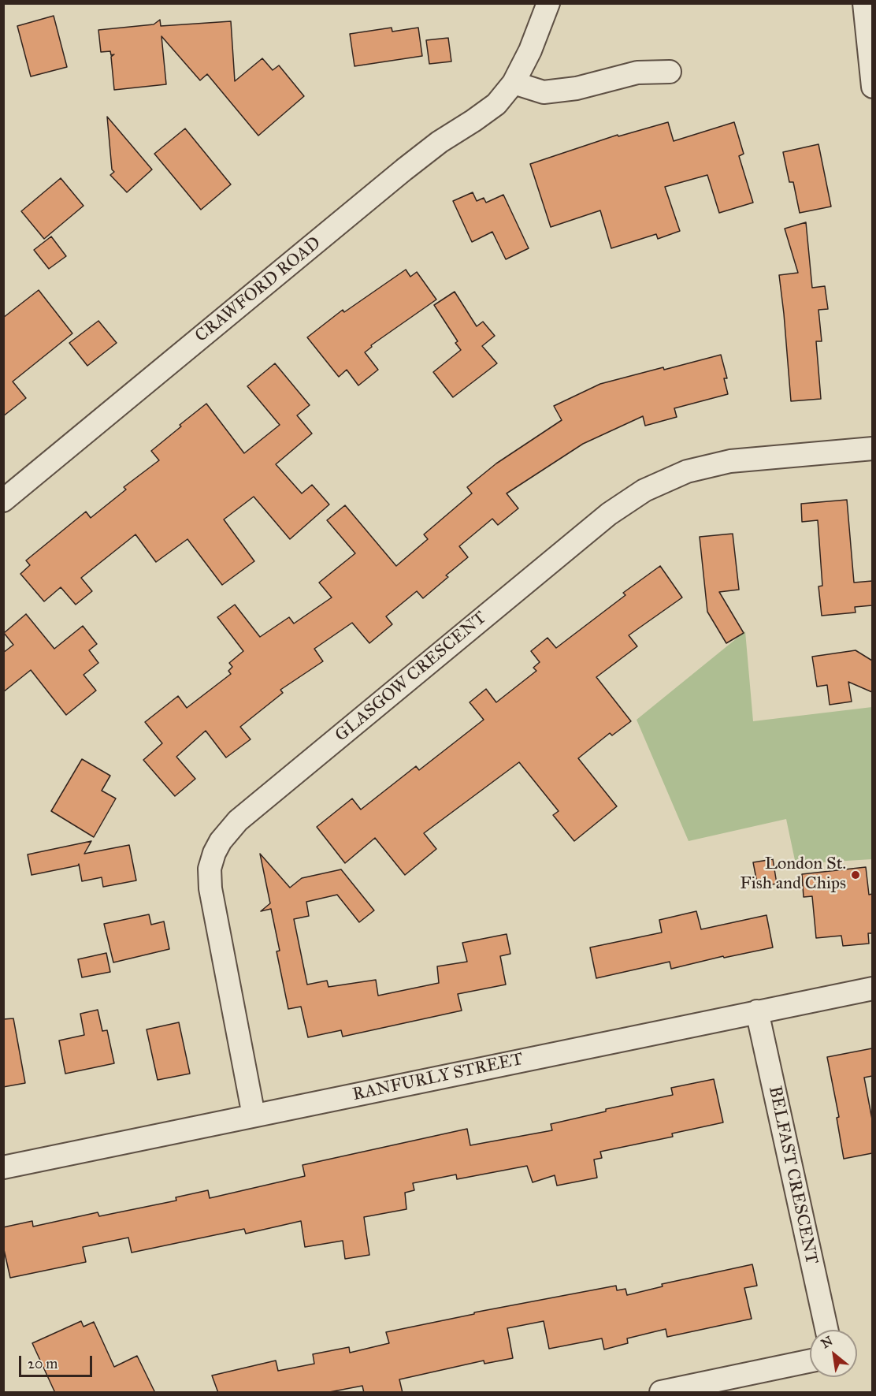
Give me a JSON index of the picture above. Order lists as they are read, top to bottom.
{
  "streets": {
    "street": [
      "CRAWFORD ROAD",
      "GLASGOW CRESCENT",
      "RANFURLY STREET",
      "BELFAST CRESCENT"
    ]
  },
  "crossings": [
    ["GLASGOW CRESCENT", "RANFURLY STREET"],
    ["RANFURLY STREET", "BELFAST CRESCENT"]
  ],
  "places": ["London St. Fish and Chips"],
  "scale_bar": "20 m",
  "north": "top left"
}
